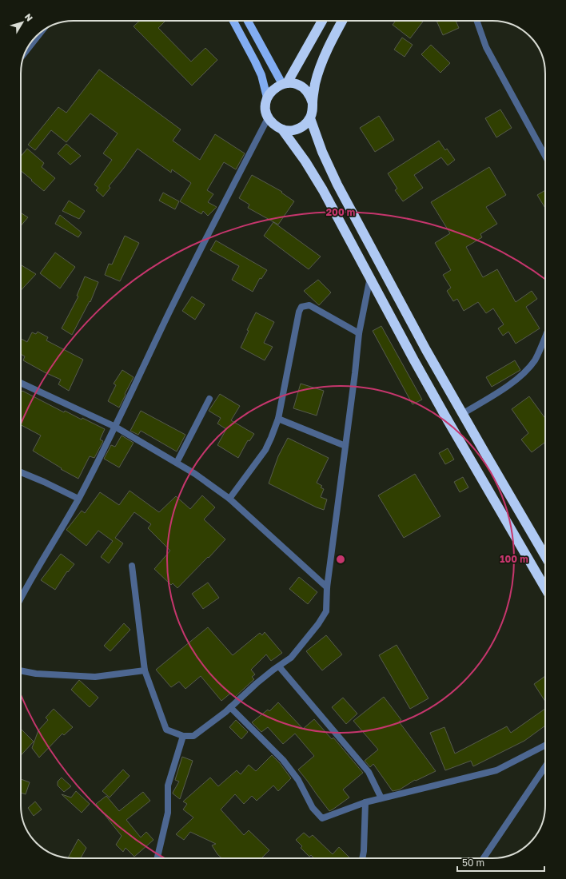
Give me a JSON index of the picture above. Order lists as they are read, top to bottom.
{
  "scale_bar": "50 m",
  "north": "top right",
  "rings": ["200 m", "100 m"]
}
